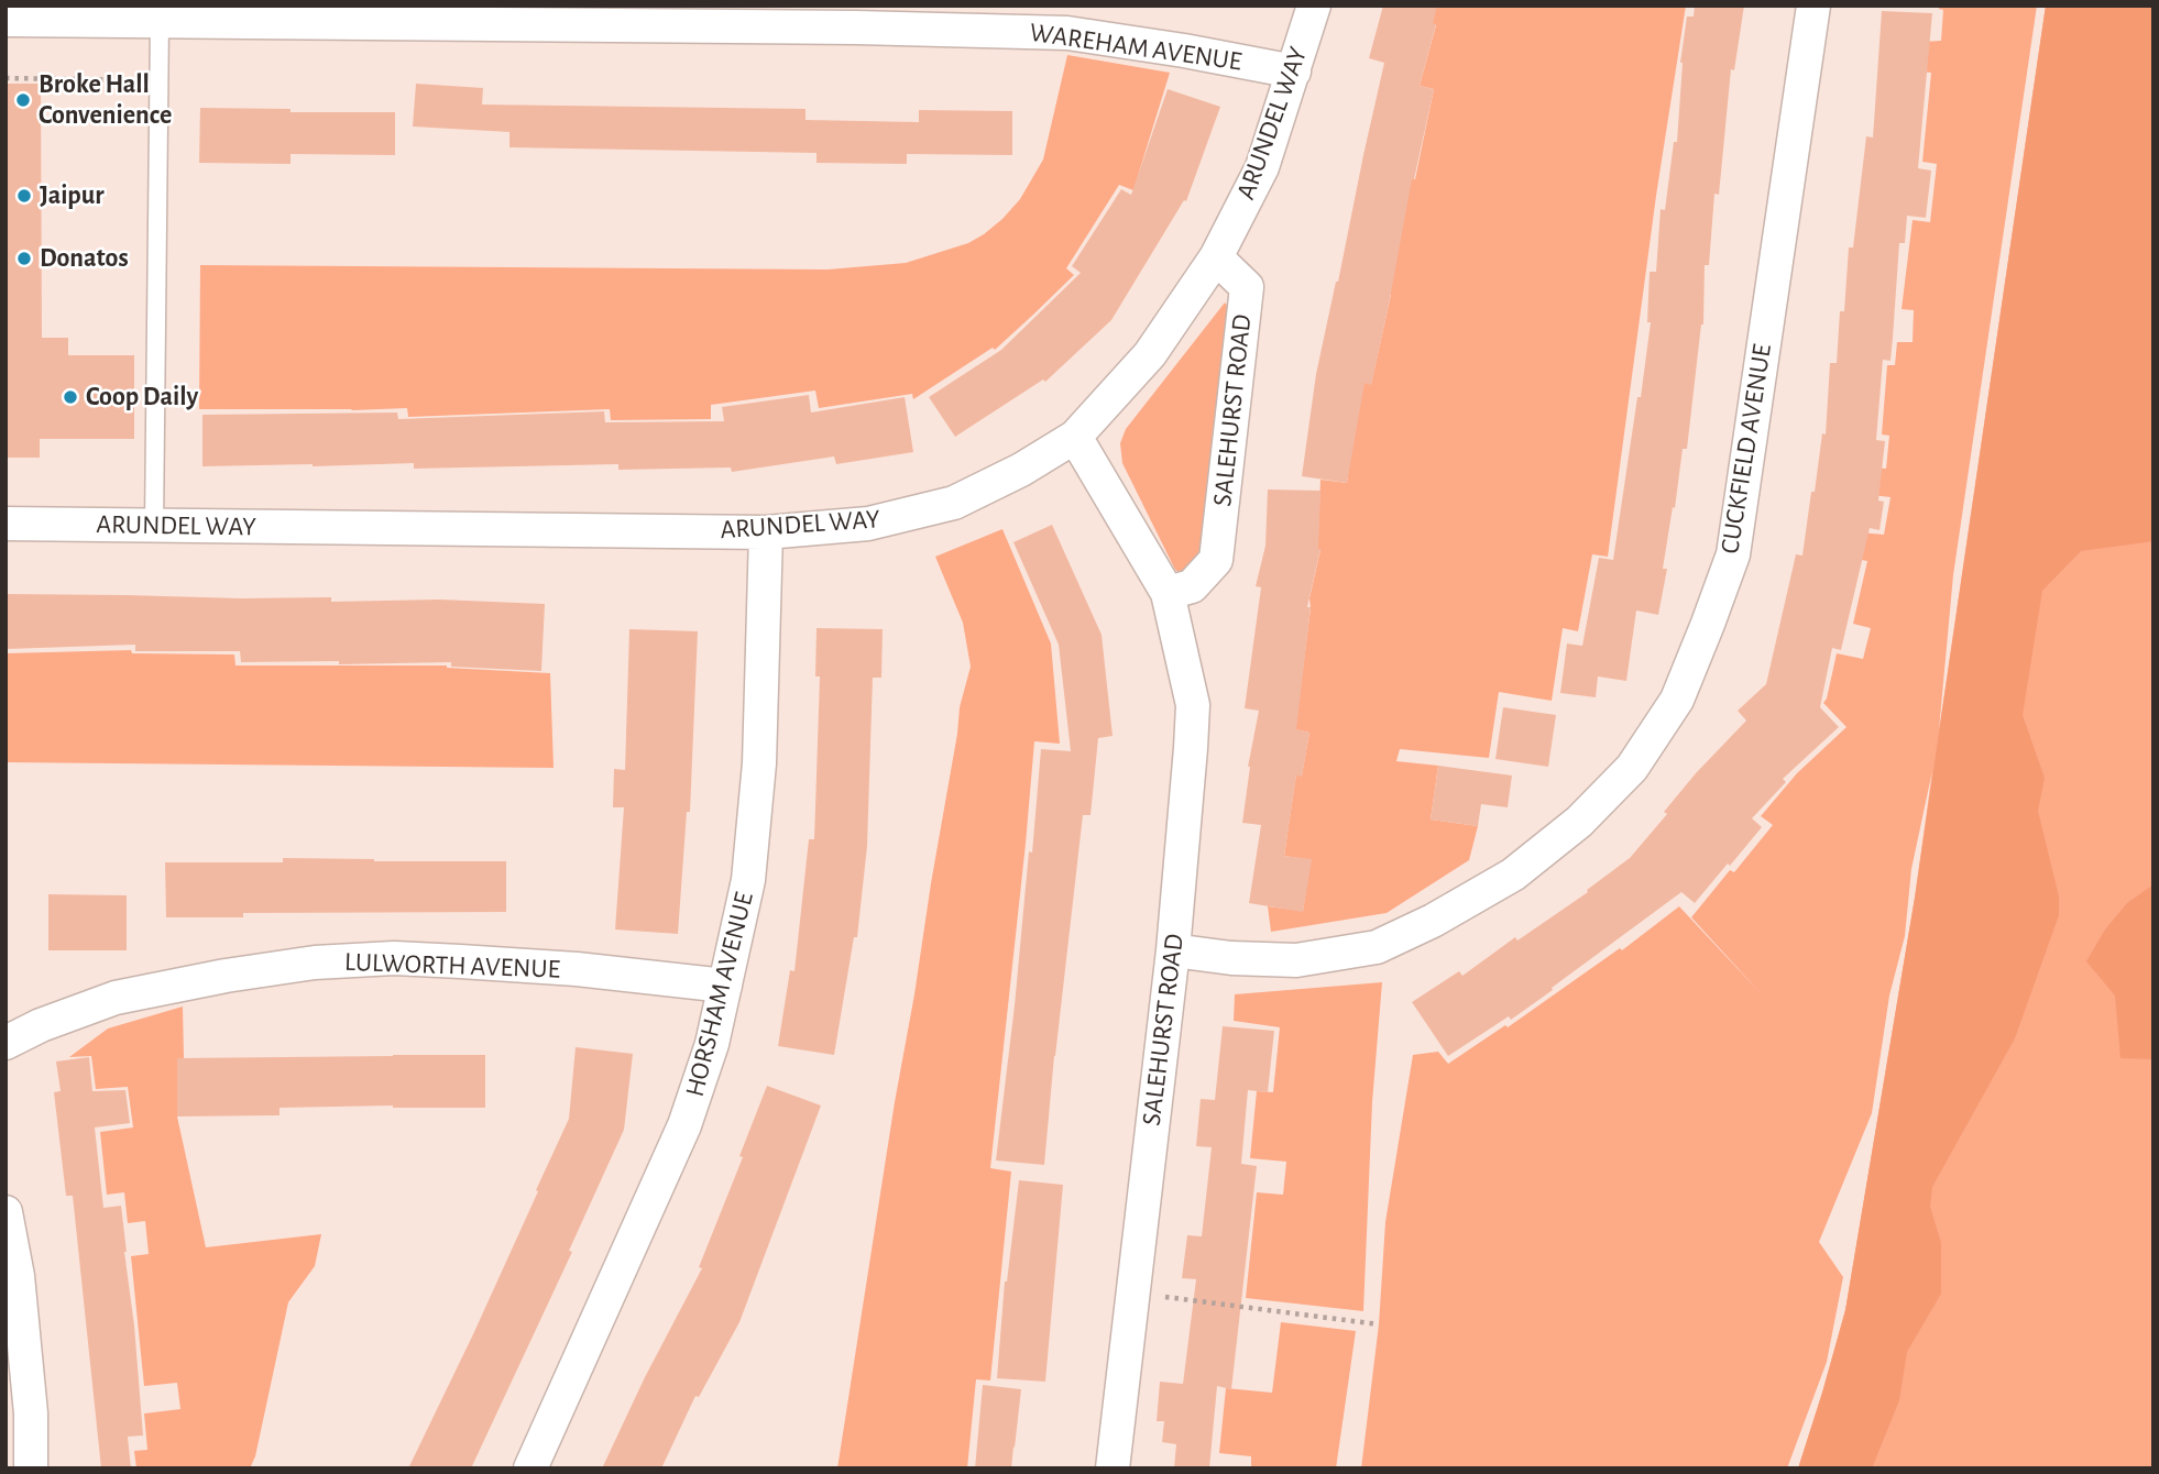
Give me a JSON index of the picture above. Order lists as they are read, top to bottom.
{
  "streets": {
    "street": [
      "WAREHAM AVENUE",
      "ARUNDEL WAY",
      "SALEHURST ROAD",
      "CUCKFIELD AVENUE",
      "LULWORTH AVENUE",
      "HORSHAM AVENUE"
    ]
  },
  "crossings": [
    ["WAREHAM AVENUE", "ARUNDEL WAY"],
    ["ARUNDEL WAY", "SALEHURST ROAD"],
    ["ARUNDEL WAY", "HORSHAM AVENUE"],
    ["SALEHURST ROAD", "CUCKFIELD AVENUE"],
    ["LULWORTH AVENUE", "HORSHAM AVENUE"]
  ],
  "places": [
    "Broke Hall Convenience",
    "Jaipur",
    "Donatos",
    "Coop Daily"
  ]
}
